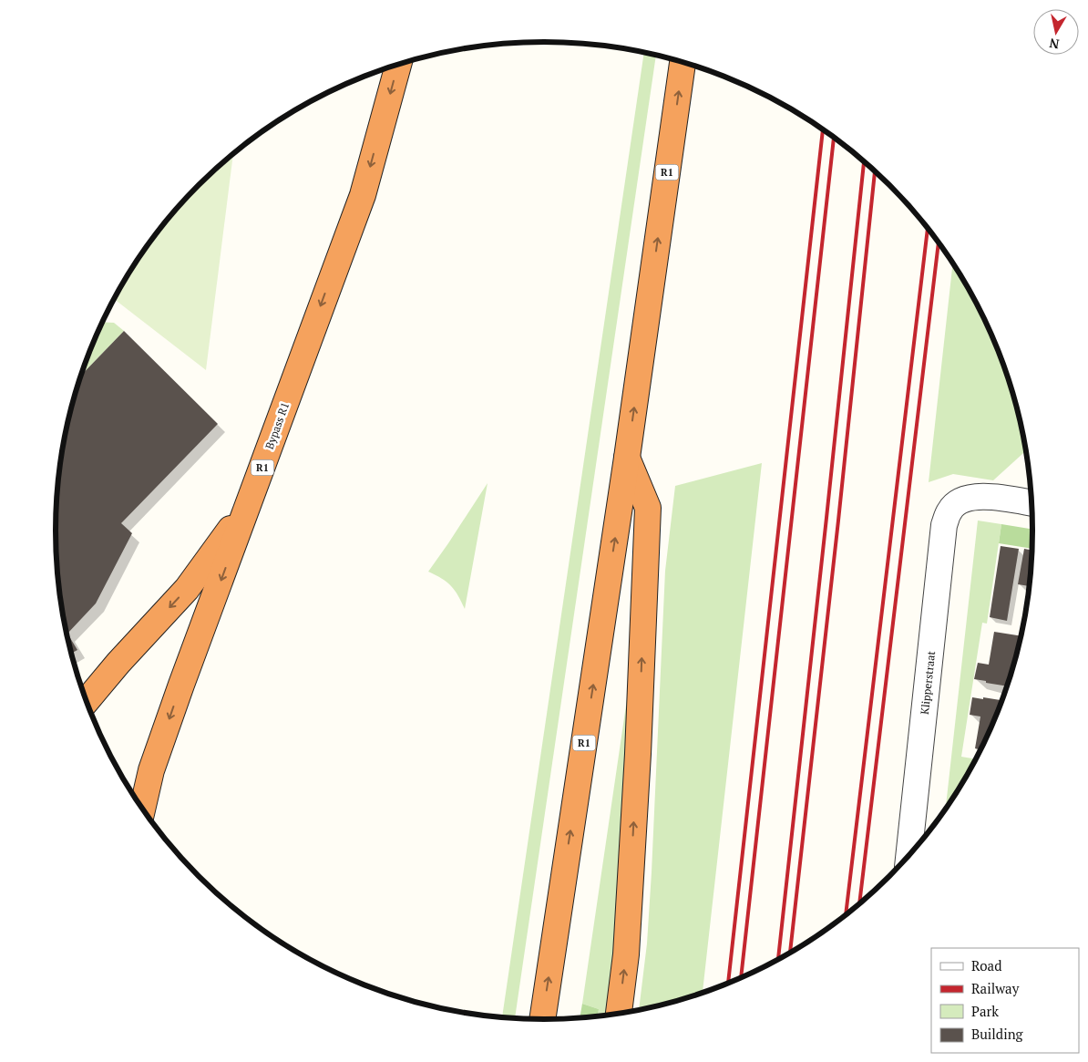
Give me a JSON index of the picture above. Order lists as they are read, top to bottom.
{
  "streets": {
    "highway": ["R1", "Bypass R1"],
    "street": ["Klipperstraat"]
  },
  "legend": [
    "Road",
    "Railway",
    "Park",
    "Building"
  ],
  "north": "bottom"
}
